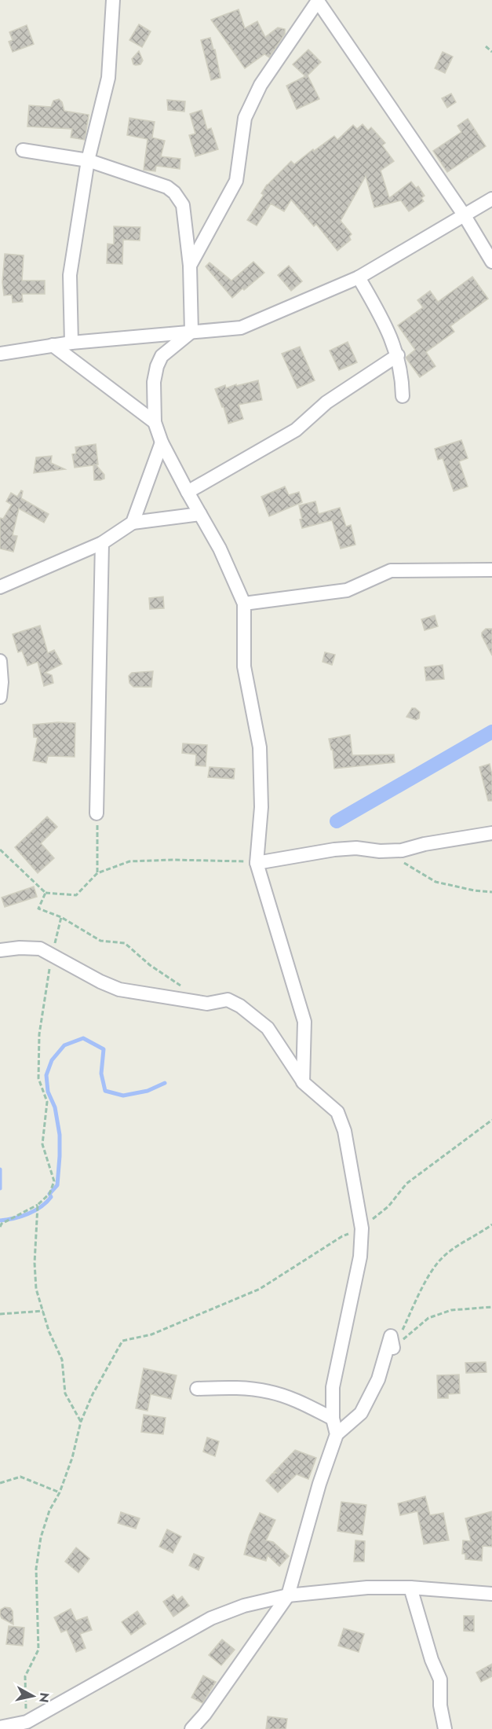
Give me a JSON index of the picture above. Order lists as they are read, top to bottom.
{
  "north": "right"
}
